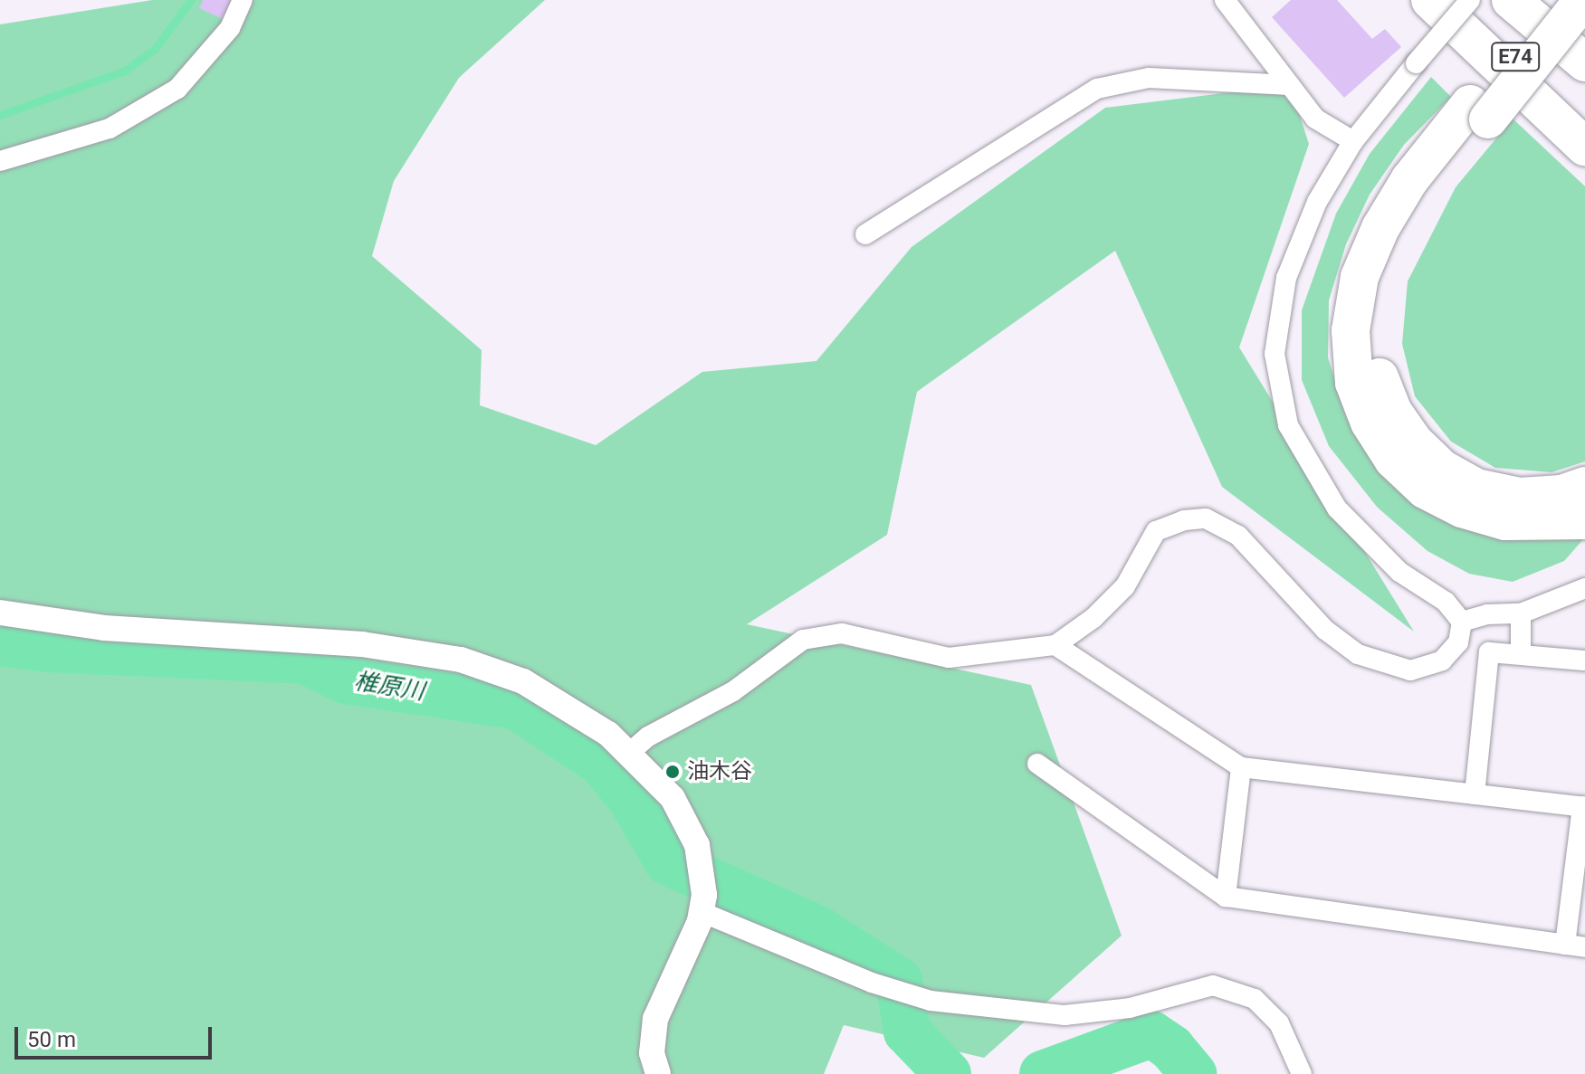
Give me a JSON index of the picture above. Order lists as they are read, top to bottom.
{
  "streets": {
    "highway": ["E74"]
  },
  "water": ["椎原川"],
  "places": ["油木谷"],
  "scale_bar": "50 m"
}
